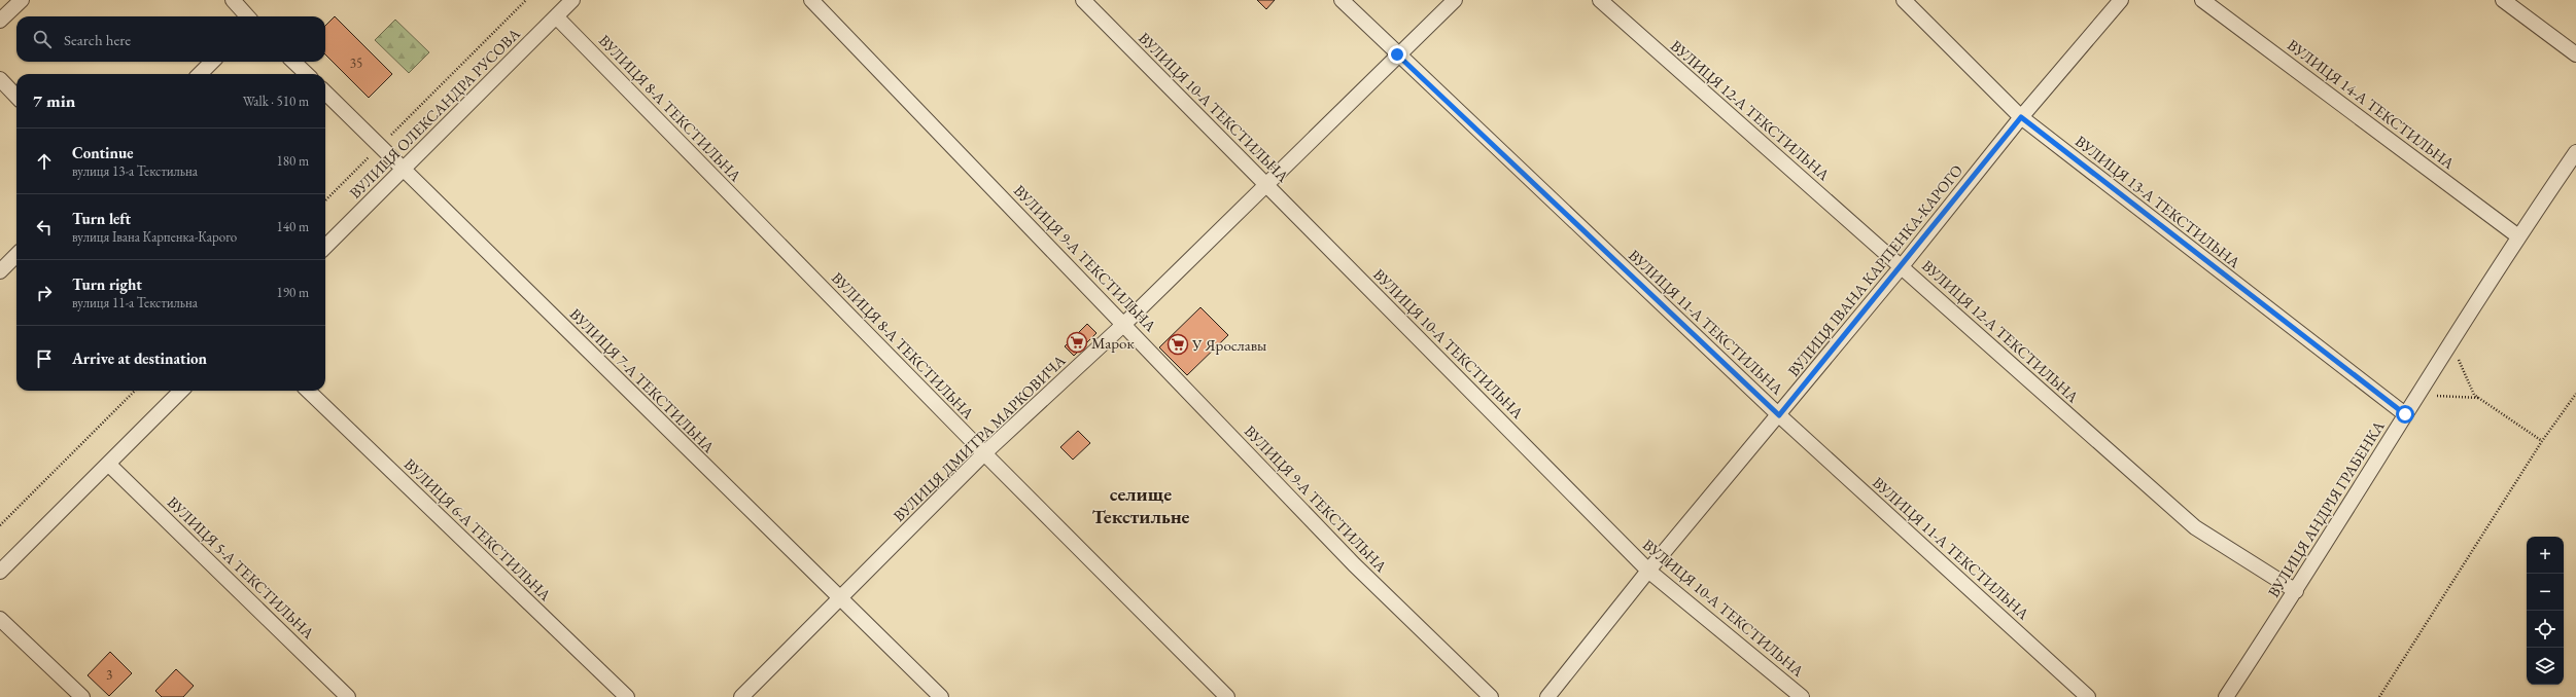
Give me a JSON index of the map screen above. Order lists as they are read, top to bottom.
{
  "streets": {
    "street": [
      "ВУЛИЦЯ 14-А ТЕКСТИЛЬНА",
      "ВУЛИЦЯ 10-А ТЕКСТИЛЬНА",
      "ВУЛИЦЯ 8-А ТЕКСТИЛЬНА",
      "ВУЛИЦЯ 12-А ТЕКСТИЛЬНА",
      "ВУЛИЦЯ ОЛЕКСАНДРА РУСОВА",
      "ВУЛИЦЯ 13-А ТЕКСТИЛЬНА",
      "ВУЛИЦЯ 9-А ТЕКСТИЛЬНА",
      "ВУЛИЦЯ ІВАНА КАРПЕНКА-КАРОГО",
      "ВУЛИЦЯ 11-А ТЕКСТИЛЬНА",
      "ВУЛИЦЯ 7-А ТЕКСТИЛЬНА",
      "ВУЛИЦЯ ДМИТРА МАРКОВИЧА",
      "ВУЛИЦЯ АНДРІЯ ГРАБЕНКА",
      "ВУЛИЦЯ 6-А ТЕКСТИЛЬНА",
      "ВУЛИЦЯ 5-А ТЕКСТИЛЬНА"
    ]
  },
  "crossings": [
    ["ВУЛИЦЯ 14-А ТЕКСТИЛЬНА", "ВУЛИЦЯ АНДРІЯ ГРАБЕНКА"],
    ["ВУЛИЦЯ 10-А ТЕКСТИЛЬНА", "ВУЛИЦЯ ІВАНА КАРПЕНКА-КАРОГО"],
    ["ВУЛИЦЯ 10-А ТЕКСТИЛЬНА", "ВУЛИЦЯ ДМИТРА МАРКОВИЧА"],
    ["ВУЛИЦЯ 8-А ТЕКСТИЛЬНА", "ВУЛИЦЯ ОЛЕКСАНДРА РУСОВА"],
    ["ВУЛИЦЯ 8-А ТЕКСТИЛЬНА", "ВУЛИЦЯ ДМИТРА МАРКОВИЧА"],
    ["ВУЛИЦЯ 12-А ТЕКСТИЛЬНА", "ВУЛИЦЯ ІВАНА КАРПЕНКА-КАРОГО"],
    ["ВУЛИЦЯ 12-А ТЕКСТИЛЬНА", "ВУЛИЦЯ АНДРІЯ ГРАБЕНКА"],
    ["ВУЛИЦЯ ОЛЕКСАНДРА РУСОВА", "ВУЛИЦЯ 7-А ТЕКСТИЛЬНА"],
    ["ВУЛИЦЯ 13-А ТЕКСТИЛЬНА", "ВУЛИЦЯ ІВАНА КАРПЕНКА-КАРОГО"],
    ["ВУЛИЦЯ 13-А ТЕКСТИЛЬНА", "ВУЛИЦЯ АНДРІЯ ГРАБЕНКА"],
    ["ВУЛИЦЯ 9-А ТЕКСТИЛЬНА", "ВУЛИЦЯ ДМИТРА МАРКОВИЧА"],
    ["ВУЛИЦЯ ІВАНА КАРПЕНКА-КАРОГО", "ВУЛИЦЯ 11-А ТЕКСТИЛЬНА"],
    ["ВУЛИЦЯ 11-А ТЕКСТИЛЬНА", "ВУЛИЦЯ ДМИТРА МАРКОВИЧА"],
    ["ВУЛИЦЯ 7-А ТЕКСТИЛЬНА", "ВУЛИЦЯ ДМИТРА МАРКОВИЧА"]
  ],
  "districts": ["селище Текстильне"],
  "places": {
    "supermarket": ["Марок", "У Ярославы"]
  },
  "house_numbers": ["35", "3"],
  "page": {
    "search": "Search here",
    "heading": ["7 min", "Walk · 510 m"],
    "list": [
      ["Continue", "вулиця 13-а Текстильна", "180 m"],
      ["Turn left", "вулиця Івана Карпенка-Карого", "140 m"],
      ["Turn right", "вулиця 11-а Текстильна", "190 m"],
      "Arrive at destination"
    ],
    "map_buttons": ["+", "−"]
  }
}
